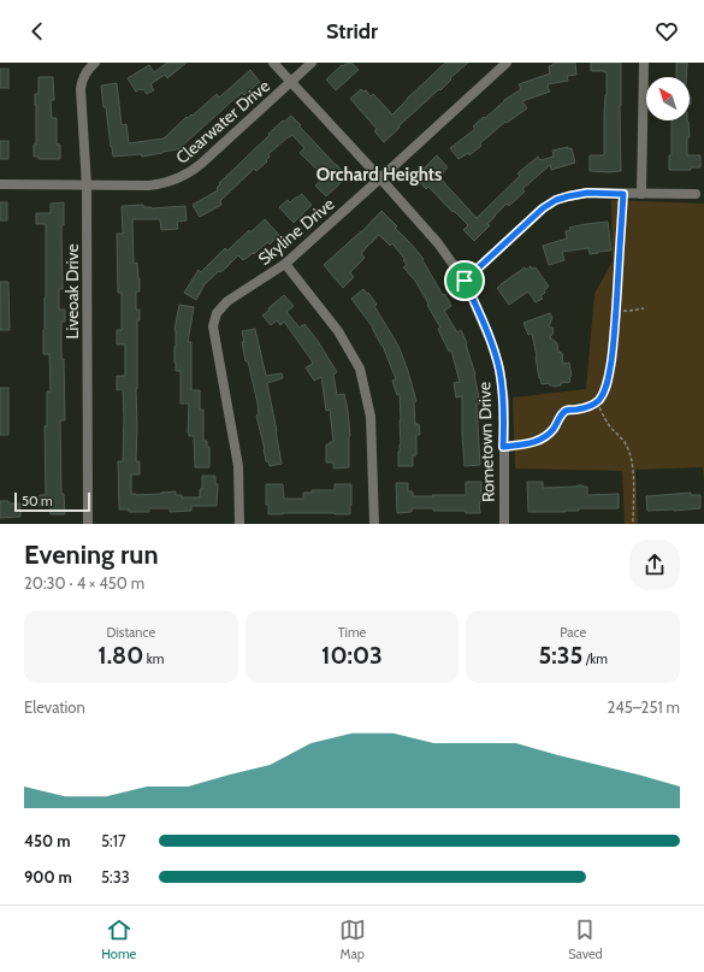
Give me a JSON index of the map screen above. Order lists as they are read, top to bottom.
{
  "streets": {
    "street": [
      "Clearwater Drive",
      "Skyline Drive",
      "Liveoak Drive",
      "Rometown Drive"
    ]
  },
  "crossings": [
    ["Clearwater Drive", "Liveoak Drive"],
    ["Clearwater Drive", "Rometown Drive"],
    ["Skyline Drive", "Rometown Drive"]
  ],
  "districts": ["Orchard Heights"],
  "scale_bar": "50 m",
  "north": "top left",
  "page": {
    "header": "Stridr",
    "scale": "50 m",
    "heading": ["Evening run", "20:30 · 4 × 450 m"],
    "stats": [
      ["Distance", "1.80 km"],
      ["Time", "10:03"],
      ["Pace", "5:35 /km"]
    ],
    "chart": ["Elevation", "245–251 m"],
    "list": [
      {
        "name": "450 m",
        "note": "5:17"
      },
      {
        "name": "900 m",
        "note": "5:33"
      }
    ],
    "tabs": ["Home", "Map", "Saved"]
  }
}
